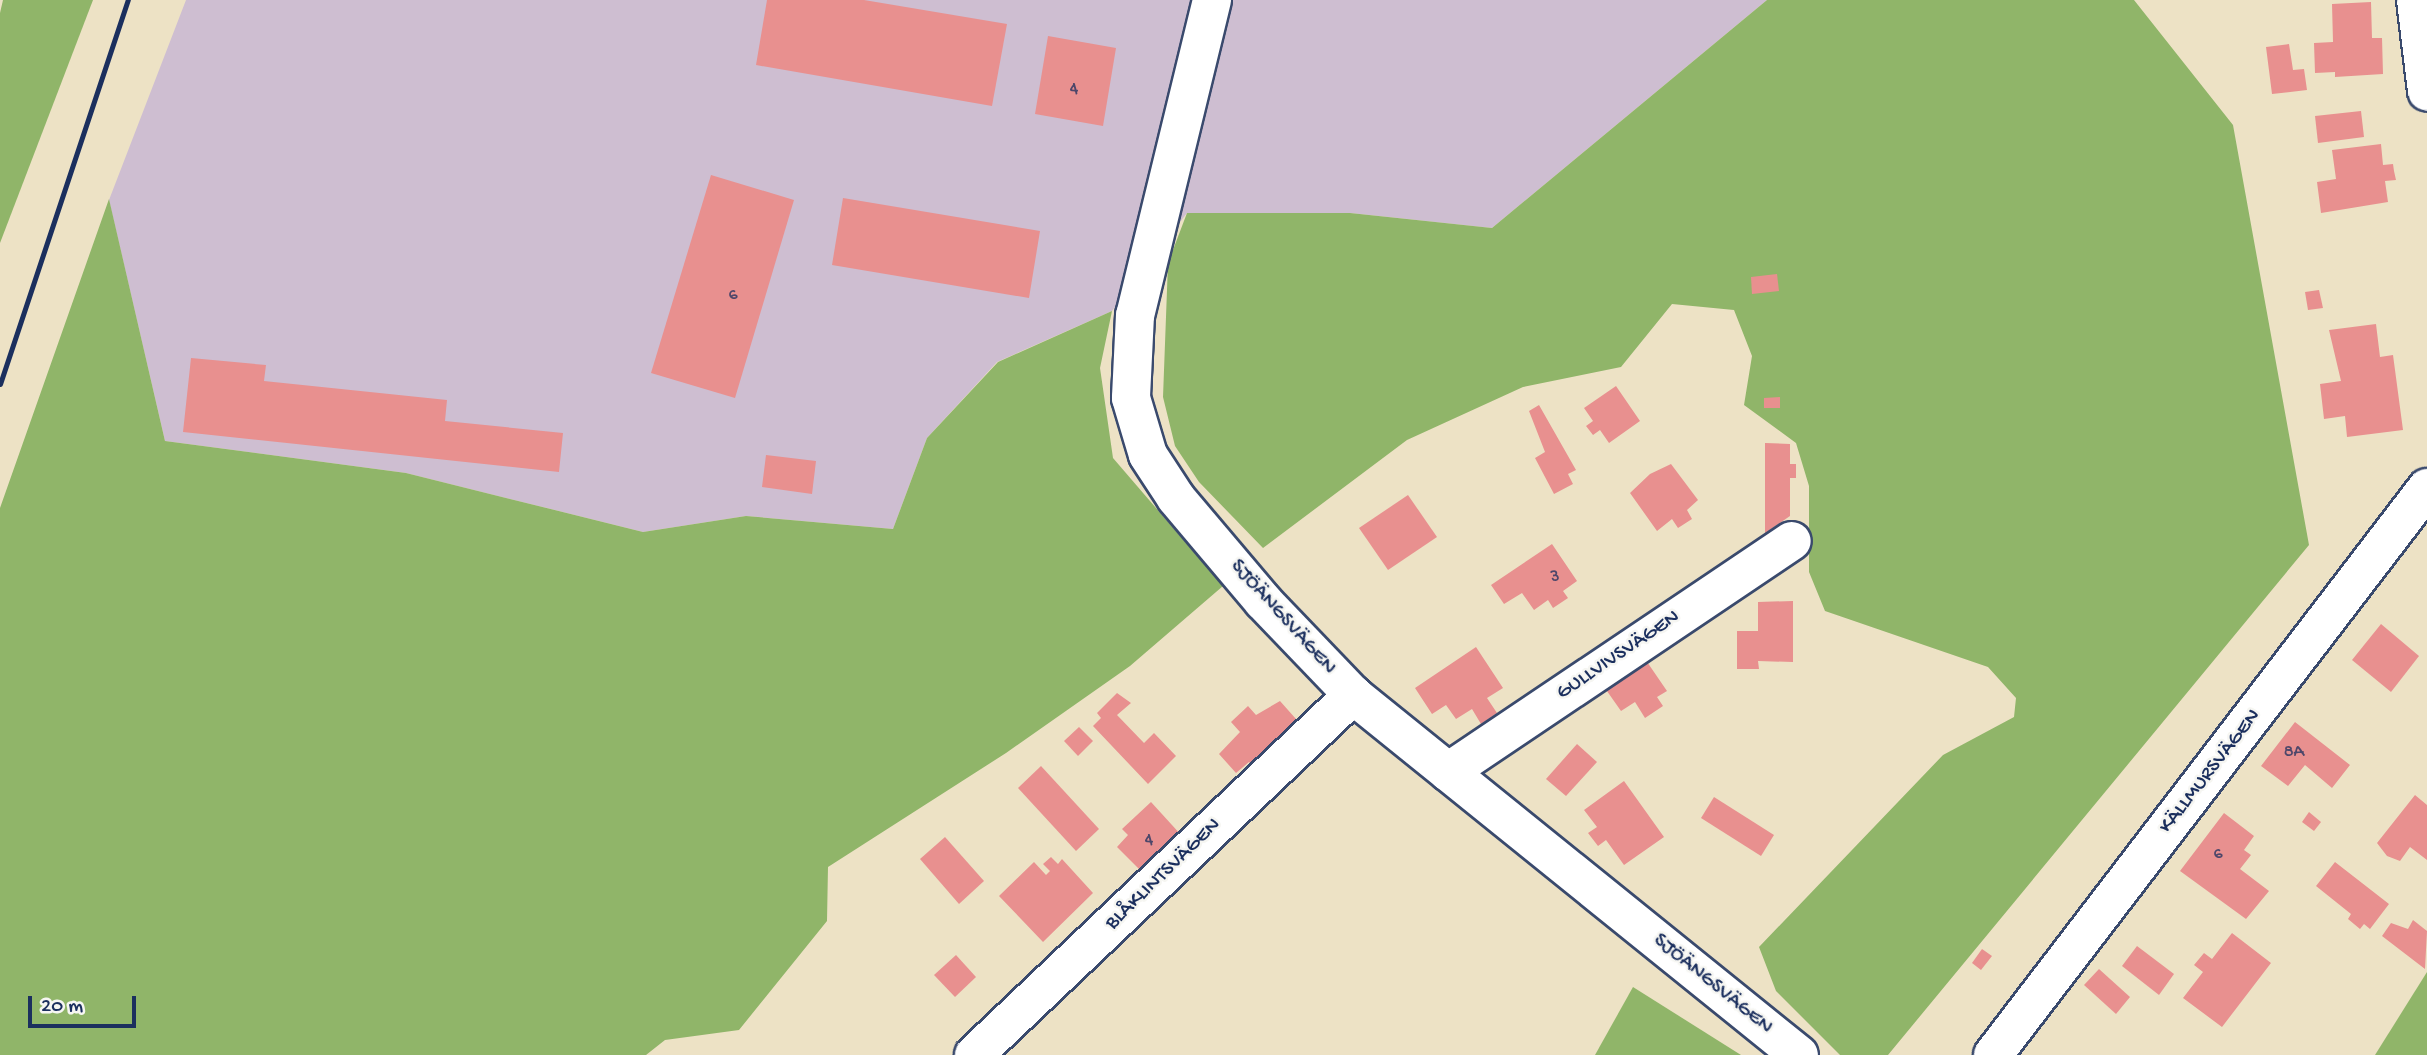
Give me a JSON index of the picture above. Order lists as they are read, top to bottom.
{
  "streets": {
    "street": [
      "SJÖÄNGSVÄGEN",
      "GULLVIVSVÄGEN",
      "KÄLLMURSVÄGEN",
      "BLÅKLINTSVÄGEN"
    ]
  },
  "crossings": [
    ["SJÖÄNGSVÄGEN", "GULLVIVSVÄGEN"],
    ["SJÖÄNGSVÄGEN", "BLÅKLINTSVÄGEN"]
  ],
  "house_numbers": [
    "4",
    "6",
    "3",
    "8A",
    "4",
    "6"
  ],
  "scale_bar": "20 m"
}
